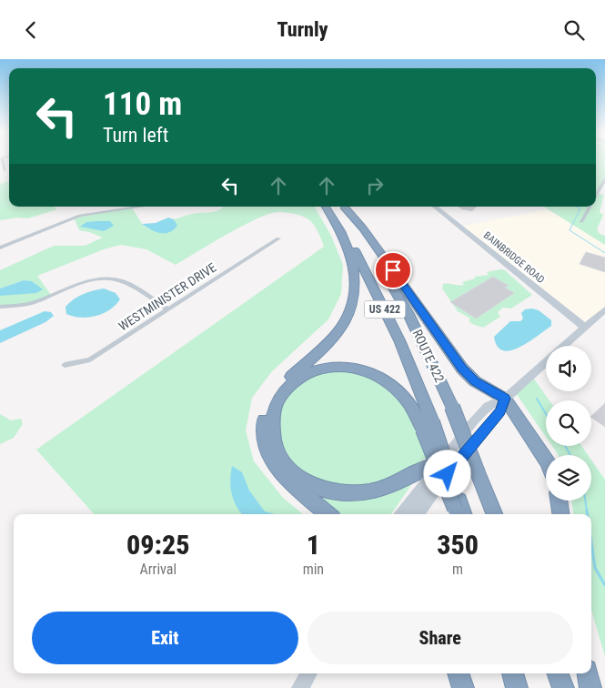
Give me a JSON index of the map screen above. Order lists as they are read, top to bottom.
{
  "streets": {
    "highway": ["US 422", "ROUTE 422"],
    "street": ["BAINBRIDGE ROAD", "WESTMINISTER DRIVE"]
  },
  "page": {
    "header": "Turnly",
    "turn": ["110 m", "Turn left"],
    "eta": [
      "09:25",
      "Arrival",
      "1",
      "min",
      "350",
      "m"
    ],
    "buttons": ["Exit", "Share"]
  }
}
